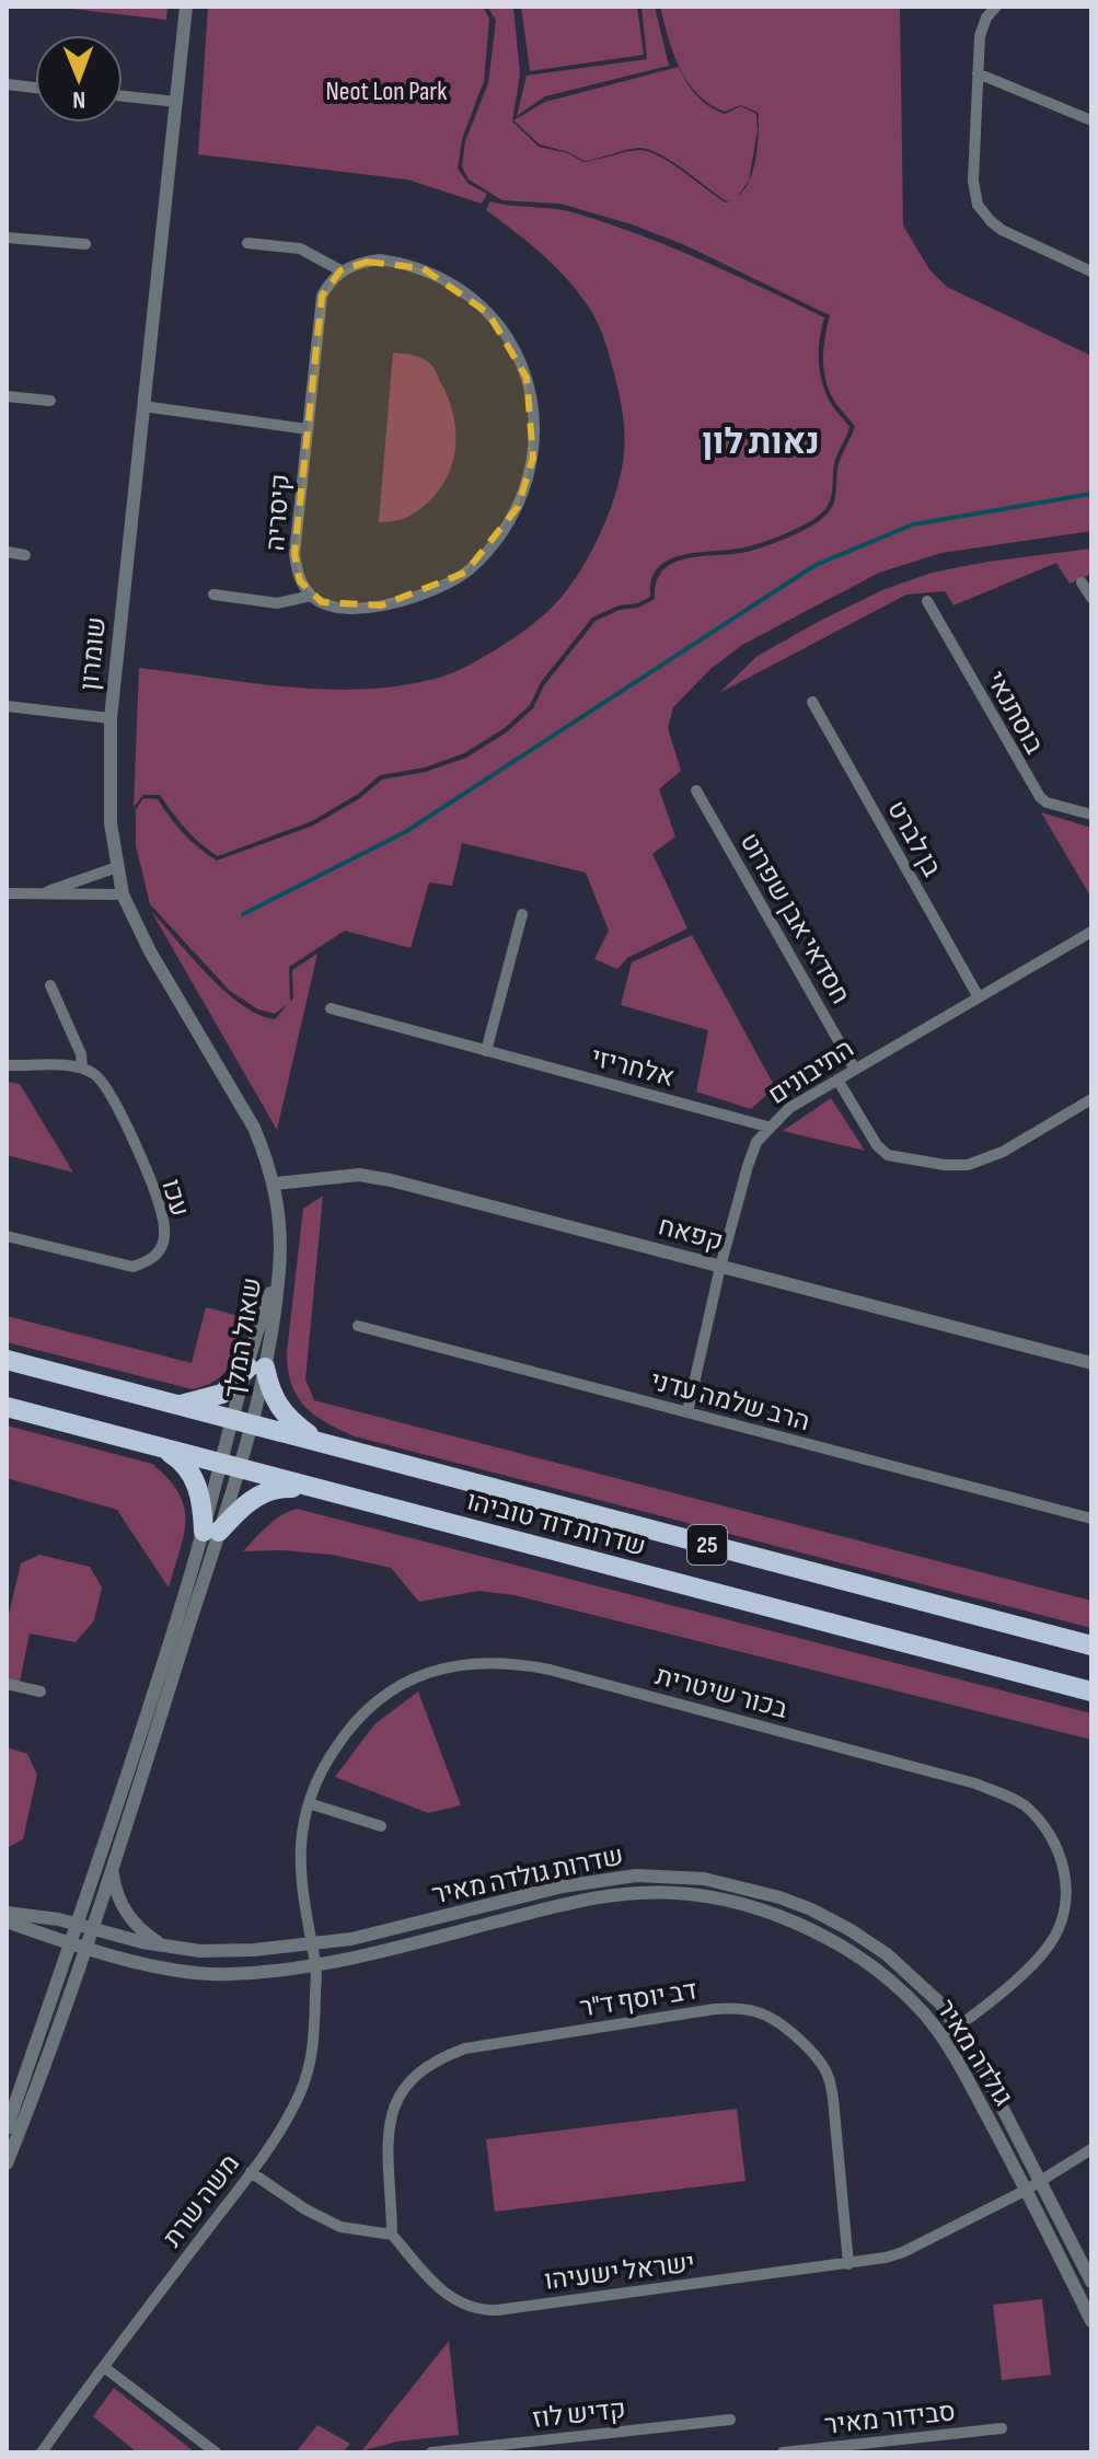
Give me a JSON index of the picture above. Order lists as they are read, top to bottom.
{
  "streets": {
    "highway": ["שדרות דוד טוביהו", "25"],
    "street": [
      "קיסריה",
      "שומרון",
      "בוסתנאי",
      "בן לברט",
      "חסדאי אבן שפרוט",
      "אלחריזי",
      "התיבונים",
      "עכו",
      "קפאח",
      "שאול המלך",
      "הרב שלמה עדני",
      "בכור שיטרית",
      "שדרות גולדה מאיר",
      "דב יוסף ד\"ר",
      "גולדה מאיר",
      "משה שרת",
      "ישראל ישעיהו",
      "קדיש לוז",
      "סבידור מאיר"
    ]
  },
  "crossings": [
    ["שומרון", "קפאח"],
    ["שומרון", "שאול המלך"],
    ["בן לברט", "התיבונים"],
    ["חסדאי אבן שפרוט", "התיבונים"],
    ["אלחריזי", "התיבונים"],
    ["התיבונים", "קפאח"],
    ["התיבונים", "הרב שלמה עדני"],
    ["שאול המלך", "שדרות דוד טוביהו"],
    ["שאול המלך", "שדרות גולדה מאיר"],
    ["בכור שיטרית", "שדרות גולדה מאיר"],
    ["בכור שיטרית", "גולדה מאיר"],
    ["בכור שיטרית", "משה שרת"],
    ["שדרות גולדה מאיר", "משה שרת"],
    ["שדרות גולדה מאיר", "ישראל ישעיהו"],
    ["דב יוסף ד\"ר", "ישראל ישעיהו"],
    ["גולדה מאיר", "משה שרת"],
    ["גולדה מאיר", "ישראל ישעיהו"]
  ],
  "districts": ["נאות לון"],
  "parks": ["Neot Lon Park"],
  "north": "bottom"
}
